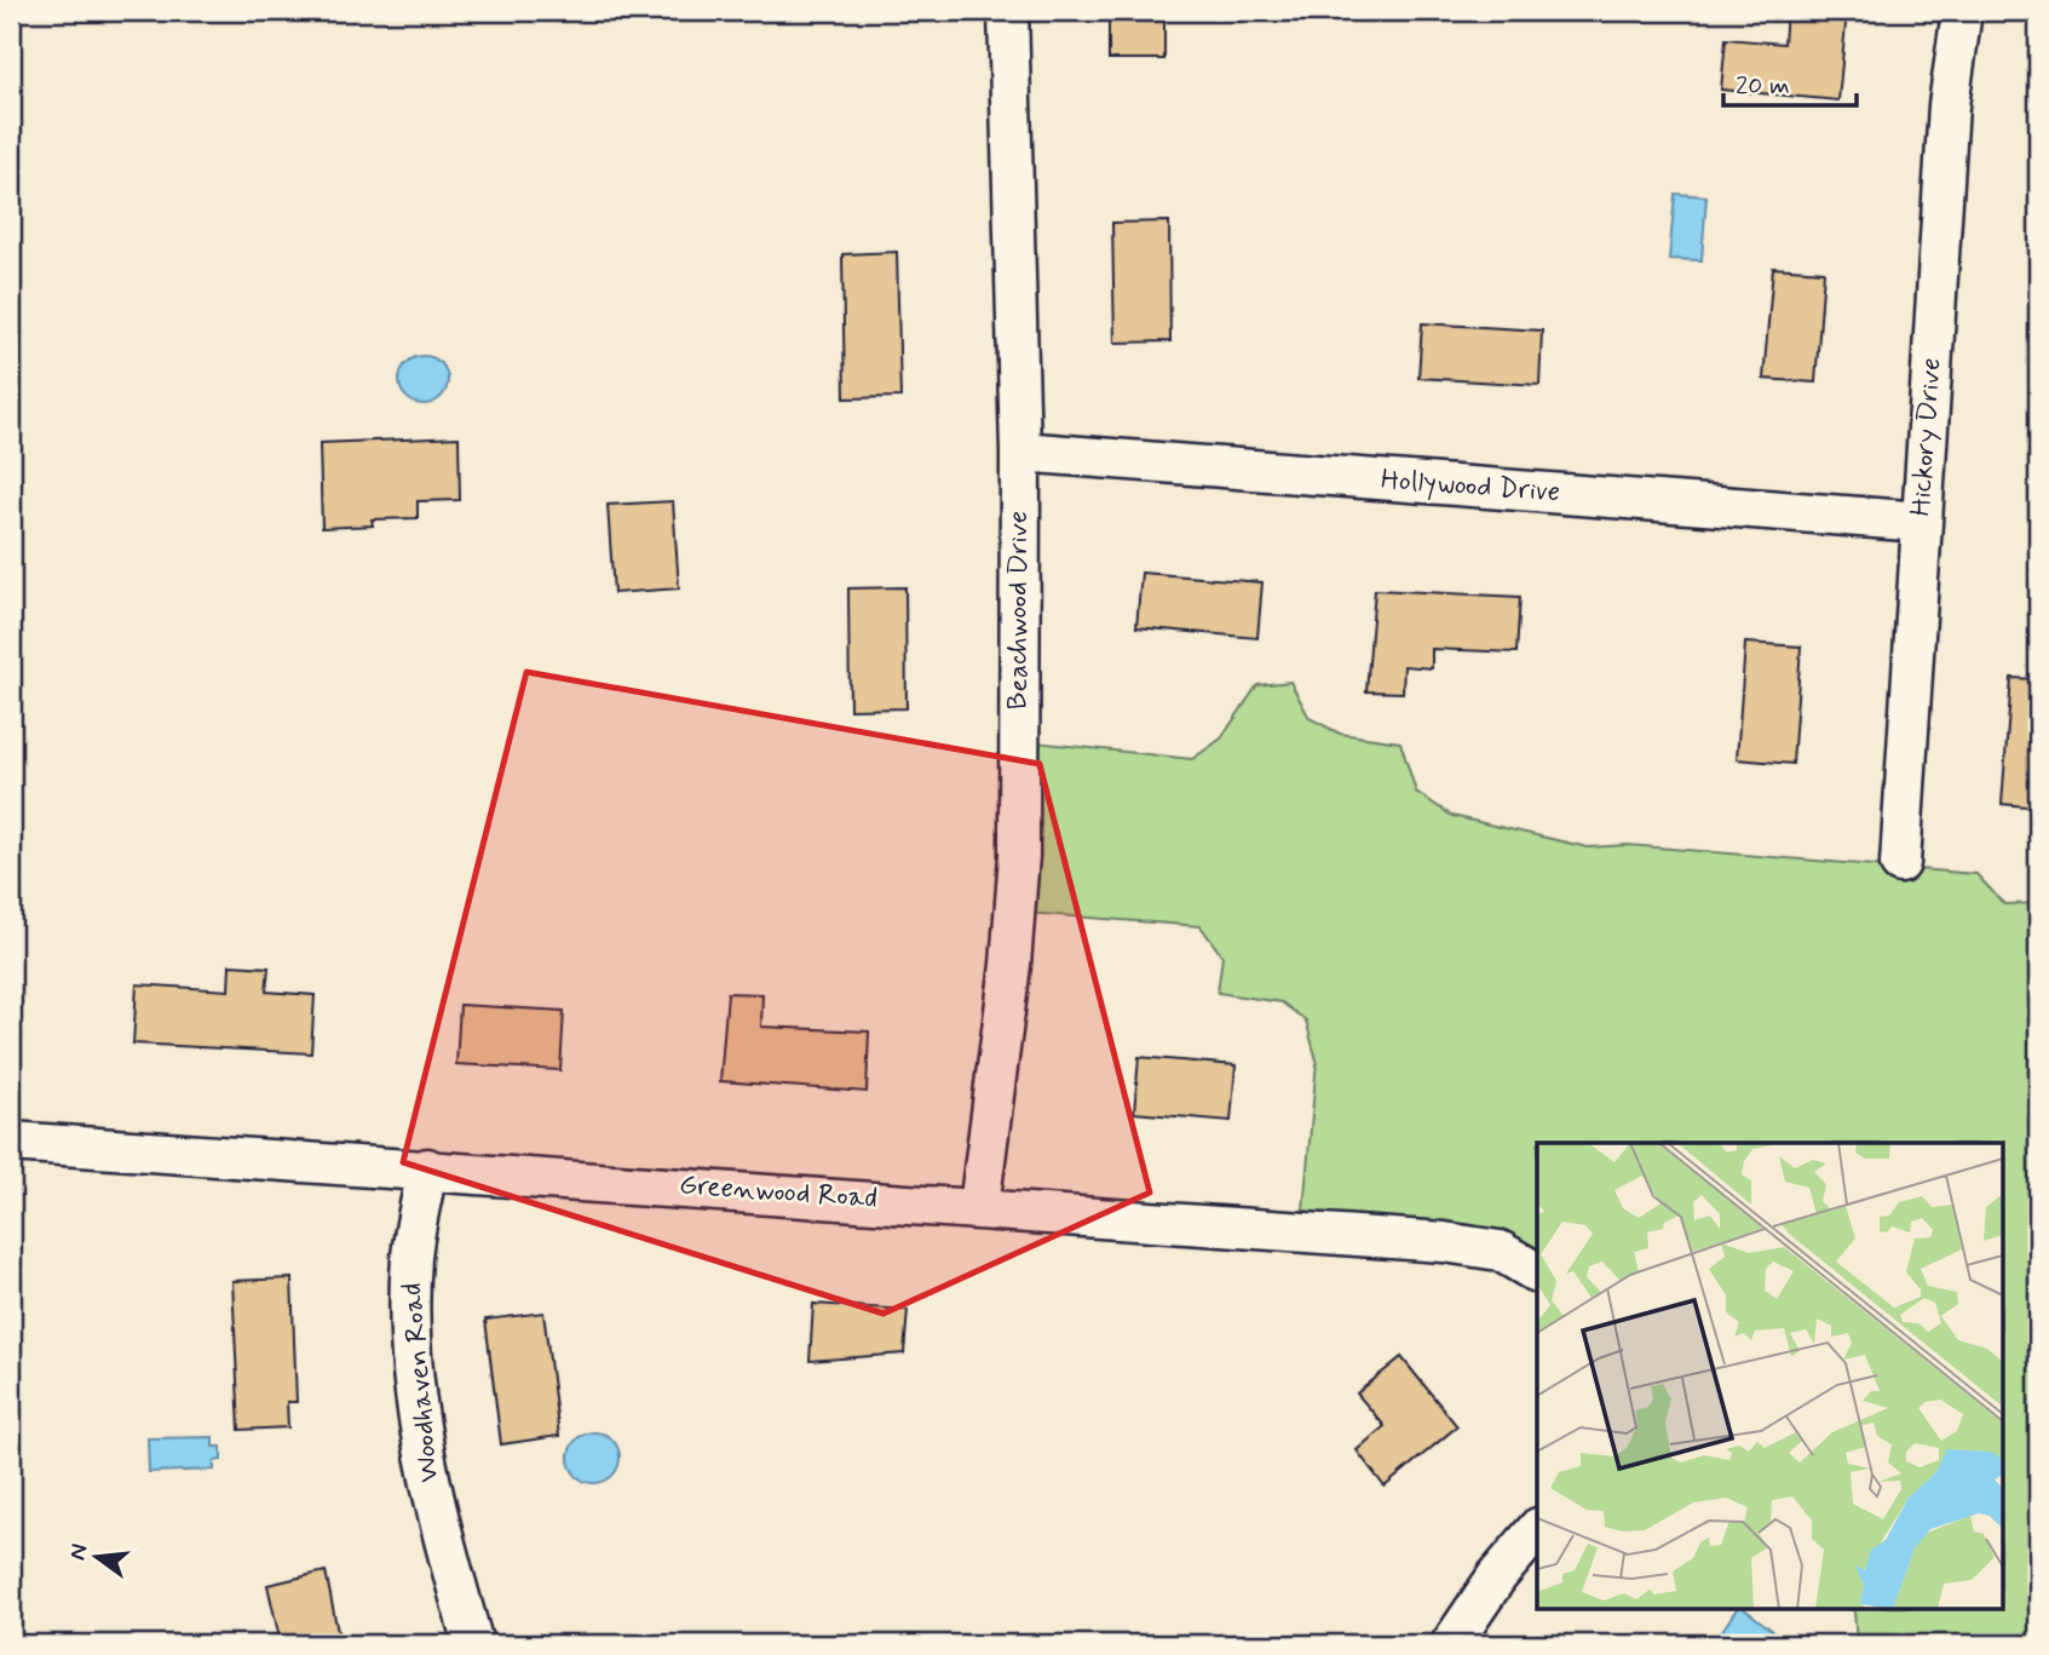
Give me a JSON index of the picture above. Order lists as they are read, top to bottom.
{
  "streets": {
    "street": [
      "Hickory Drive",
      "Hollywood Drive",
      "Beachwood Drive",
      "Greenwood Road",
      "Woodhaven Road"
    ]
  },
  "crossings": [
    ["Hickory Drive", "Hollywood Drive"],
    ["Hollywood Drive", "Beachwood Drive"],
    ["Beachwood Drive", "Greenwood Road"],
    ["Greenwood Road", "Woodhaven Road"]
  ],
  "scale_bar": "20 m",
  "north": "left"
}
